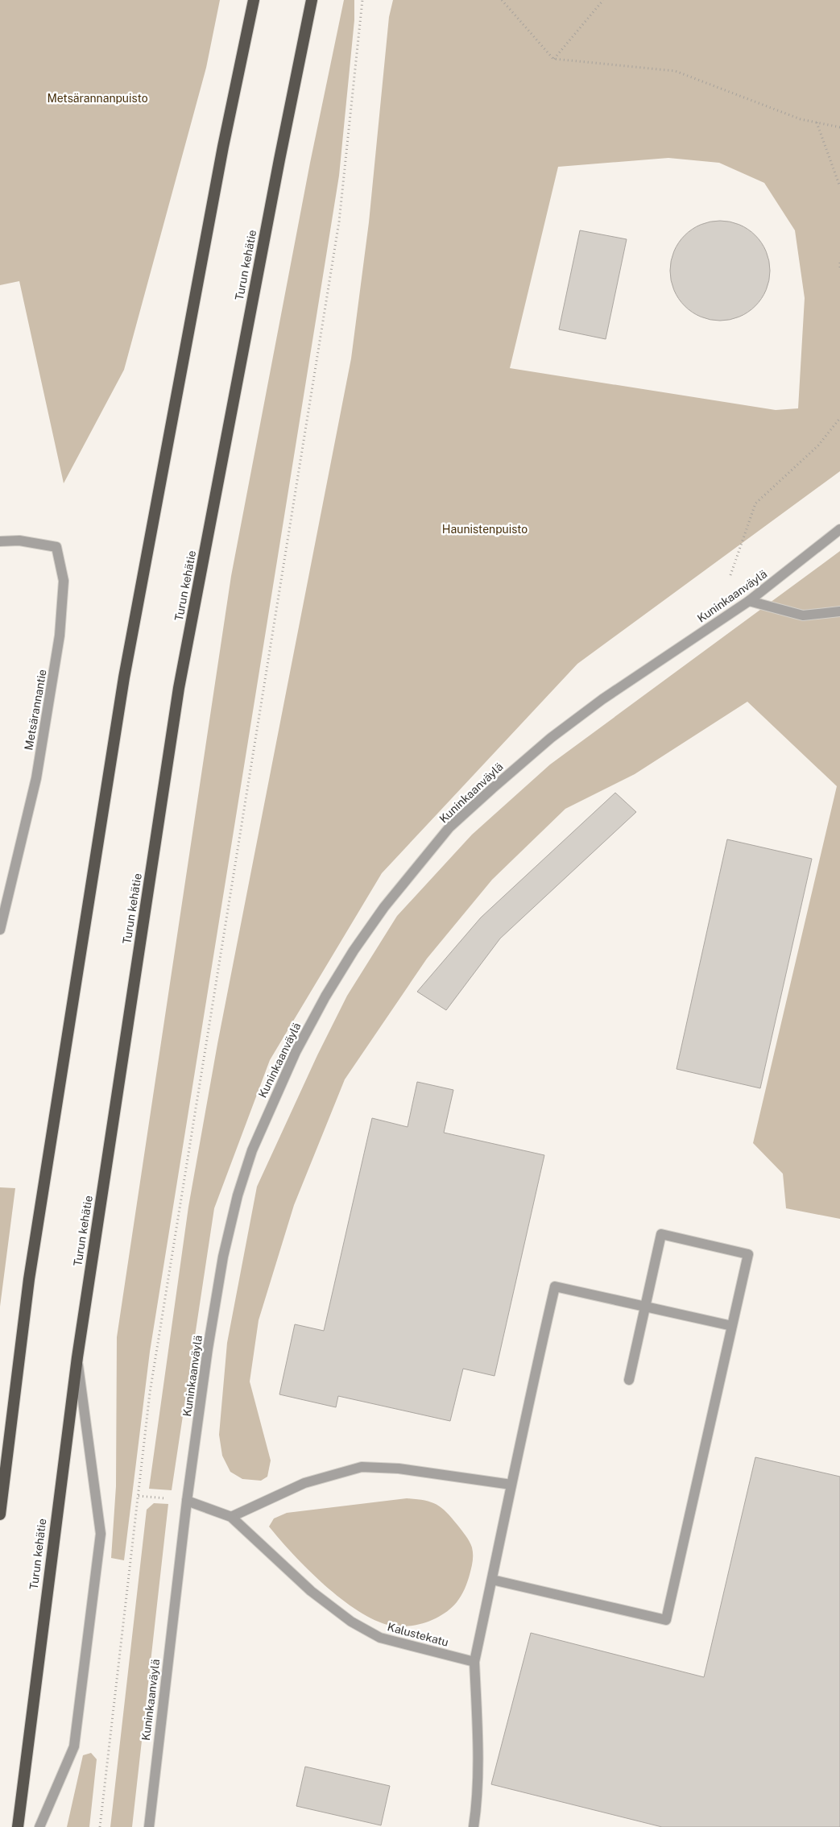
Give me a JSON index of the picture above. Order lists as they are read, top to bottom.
{
  "streets": {
    "highway": ["Turun kehätie"],
    "street": ["Kuninkaanväylä", "Metsärannantie", "Kalustekatu"]
  },
  "crossings": [
    ["Kuninkaanväylä", "Kalustekatu"]
  ],
  "parks": ["Metsärannanpuisto", "Haunistenpuisto"]
}
